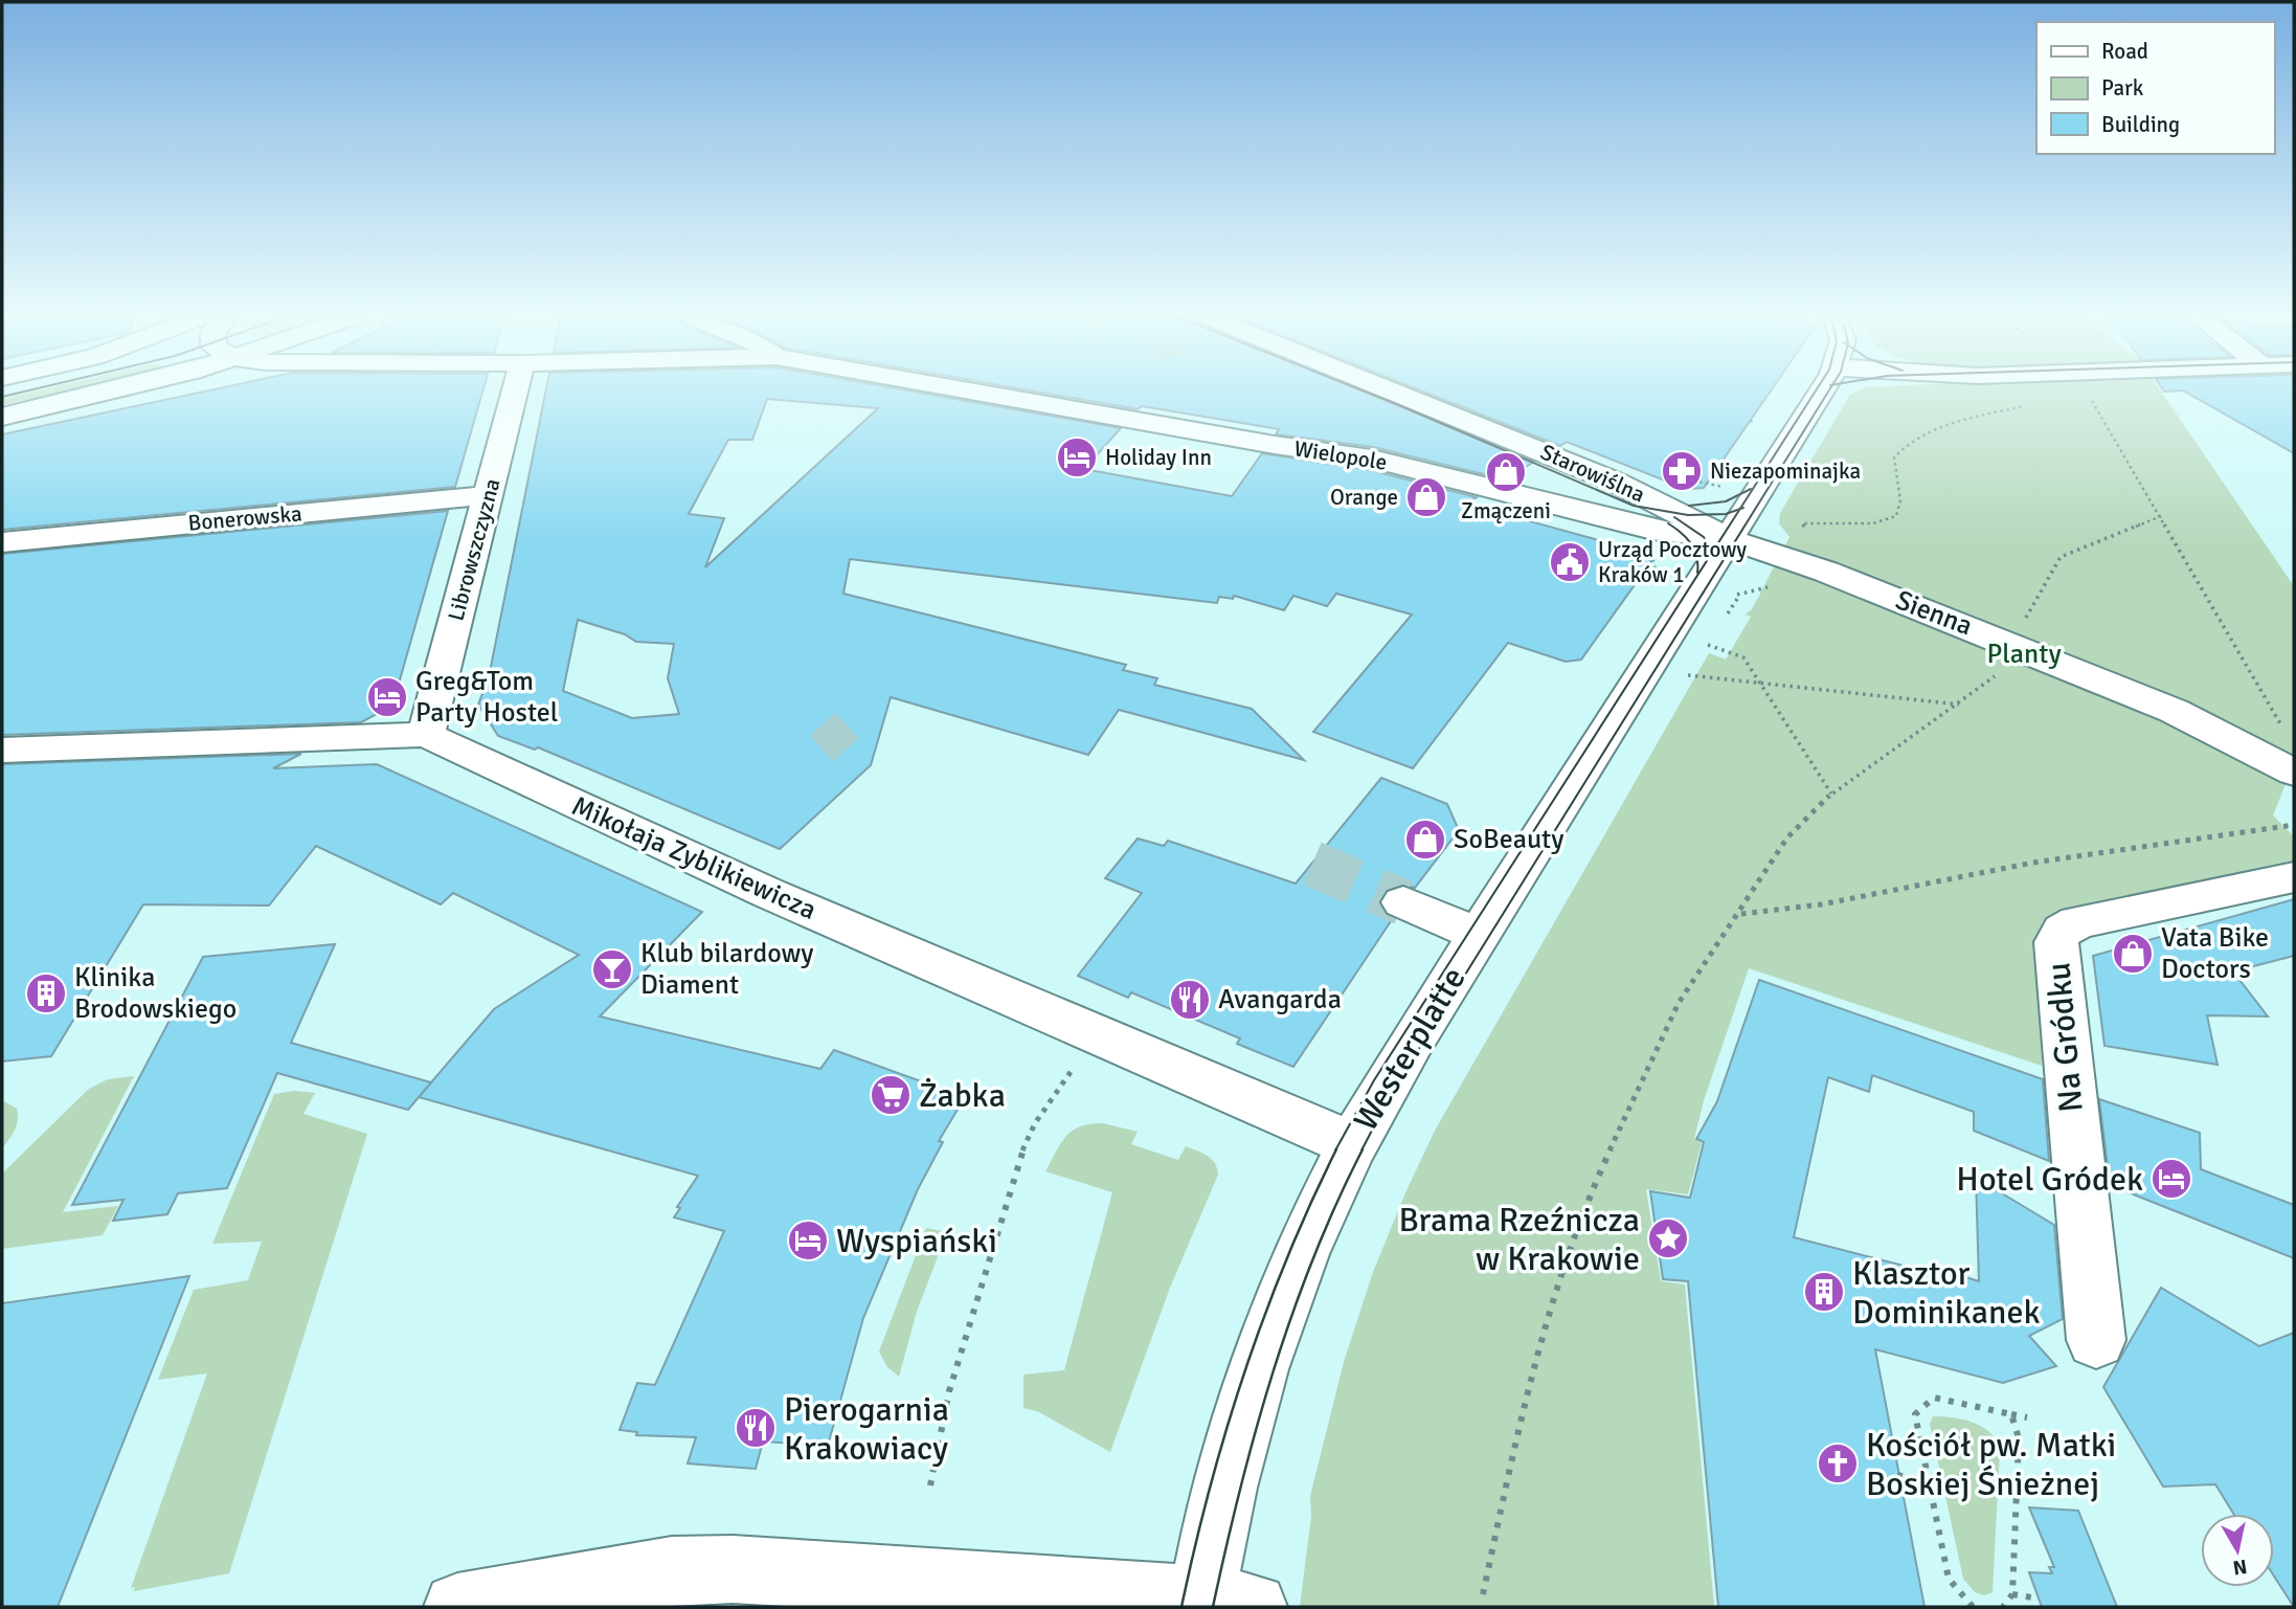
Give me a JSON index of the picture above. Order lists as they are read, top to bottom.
{
  "streets": {
    "street": [
      "Wielopole",
      "Starowiślna",
      "Bonerowska",
      "Librowszczyzna",
      "Sienna",
      "Mikołaja Zyblikiewicza",
      "Na Gródku",
      "Westerplatte"
    ]
  },
  "crossings": [
    ["Wielopole", "Starowiślna"],
    ["Wielopole", "Sienna"],
    ["Wielopole", "Westerplatte"],
    ["Starowiślna", "Sienna"],
    ["Starowiślna", "Westerplatte"],
    ["Bonerowska", "Librowszczyzna"],
    ["Librowszczyzna", "Mikołaja Zyblikiewicza"],
    ["Sienna", "Westerplatte"],
    ["Mikołaja Zyblikiewicza", "Westerplatte"]
  ],
  "parks": ["Planty"],
  "places": {
    "hotel": [
      "Holiday Inn",
      "Greg&Tom Party Hostel",
      "Hotel Gródek",
      "Wyspiański"
    ],
    "pharmacy": ["Niezapominajka"],
    "shop": [
      "Zmączeni",
      "Orange",
      "SoBeauty",
      "Vata Bike Doctors"
    ],
    "public building": ["Urząd Pocztowy Kraków 1"],
    "bar": ["Klub bilardowy Diament"],
    "building": ["Klinika Brodowskiego", "Klasztor Dominikanek"],
    "restaurant": ["Avangarda", "Pierogarnia Krakowiacy"],
    "supermarket": ["Żabka"],
    "place": ["Brama Rzeźnicza w Krakowie"],
    "church": ["Kościół pw. Matki Boskiej Śnieżnej"]
  },
  "legend": ["Road", "Park", "Building"],
  "north": "bottom"
}
